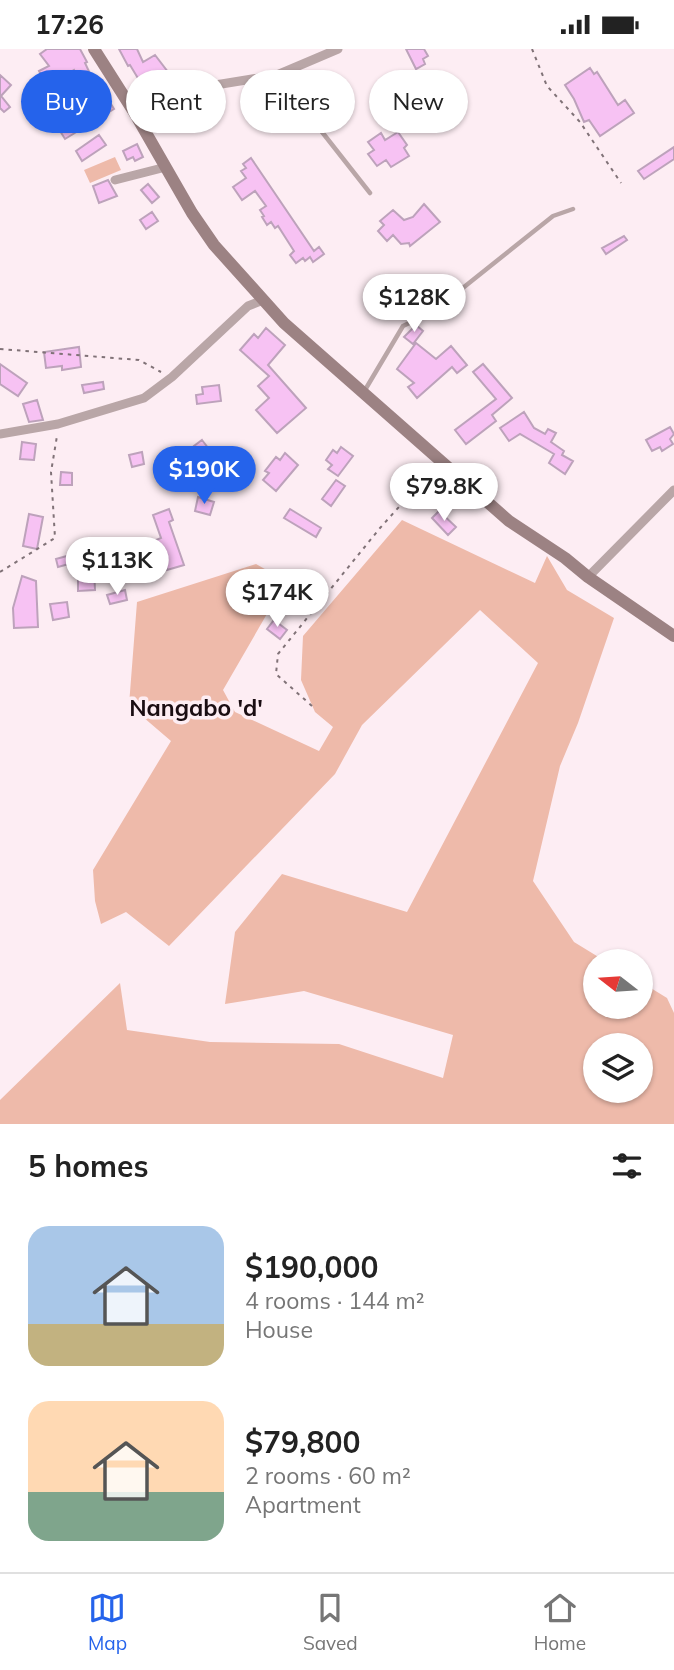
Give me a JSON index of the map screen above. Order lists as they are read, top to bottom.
{
  "districts": ["Nangabo 'd'"],
  "north": "left",
  "page": {
    "status": "17:26",
    "chip": [
      "Buy",
      "Rent",
      "Filters",
      "New"
    ],
    "price": [
      "$128K",
      "$190K",
      "$79.8K",
      "$113K",
      "$174K"
    ],
    "heading": "5 homes",
    "list": [
      {
        "name": "$190,000",
        "note": "4 rooms · 144 m² · House"
      },
      {
        "name": "$79,800",
        "note": "2 rooms · 60 m² · Apartment"
      }
    ],
    "tabs": ["Map", "Saved", "Home"]
  }
}
